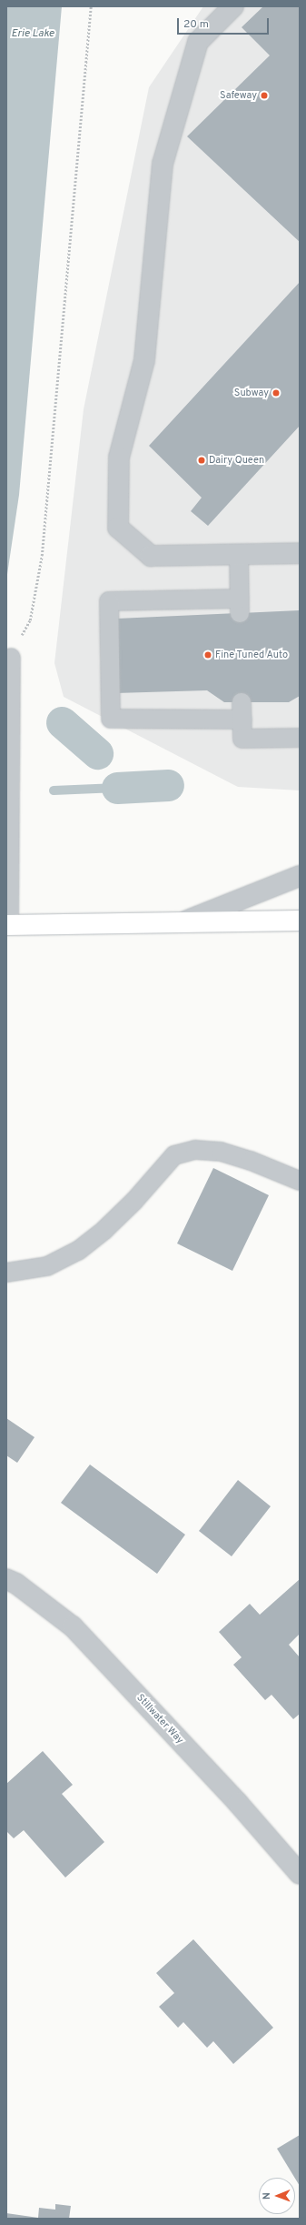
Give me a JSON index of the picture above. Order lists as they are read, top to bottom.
{
  "streets": {
    "street": ["Stillwater Way"]
  },
  "water": ["Erie Lake"],
  "places": [
    "Safeway",
    "Subway",
    "Dairy Queen",
    "Fine Tuned Auto"
  ],
  "scale_bar": "20 m",
  "north": "left"
}
